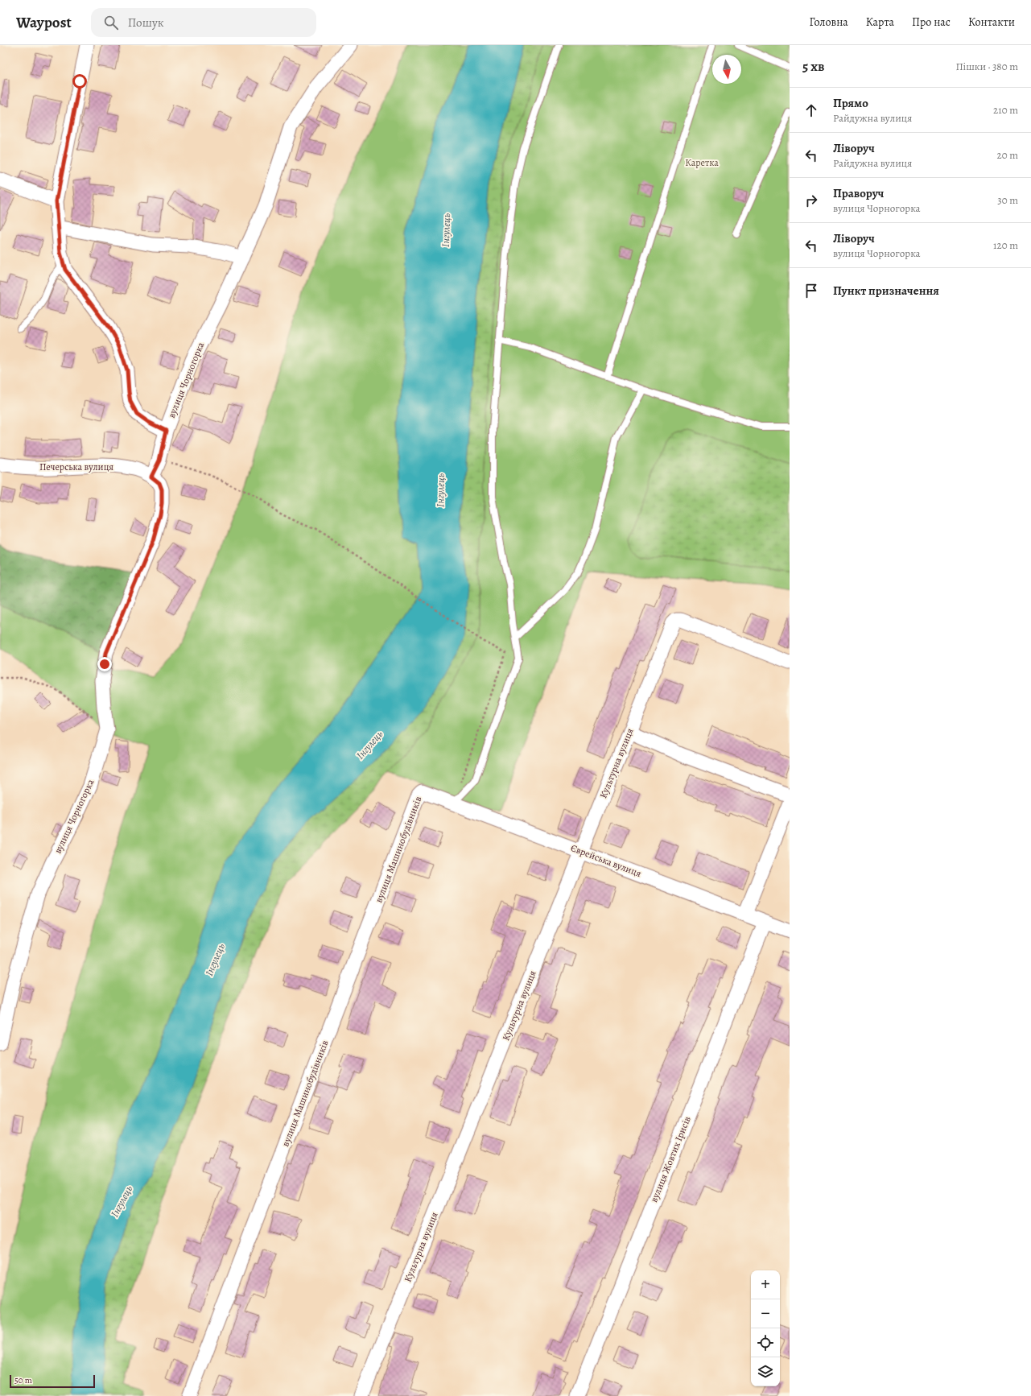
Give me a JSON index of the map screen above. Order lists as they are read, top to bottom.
{
  "streets": {
    "street": [
      "вулиця Чорногорка",
      "Печерська вулиця",
      "Культурна вулиця",
      "вулиця Машинобудівників",
      "Єврейська вулиця",
      "вулиця Жовтих Ірисів"
    ]
  },
  "crossings": [
    ["вулиця Чорногорка", "Печерська вулиця"],
    ["Культурна вулиця", "Єврейська вулиця"],
    ["вулиця Машинобудівників", "Єврейська вулиця"],
    ["Єврейська вулиця", "вулиця Жовтих Ірисів"]
  ],
  "water": ["Інгулець"],
  "parks": ["Каретка"],
  "scale_bar": "50 m",
  "north": "bottom",
  "page": {
    "header": "Waypost",
    "search": "Пошук",
    "nav": [
      "Головна",
      "Карта",
      "Про нас",
      "Контакти"
    ],
    "heading": ["5 хв", "Пішки · 380 m"],
    "list": [
      ["Прямо", "Райдужна вулиця", "210 m"],
      ["Ліворуч", "Райдужна вулиця", "20 m"],
      ["Праворуч", "вулиця Чорногорка", "30 m"],
      ["Ліворуч", "вулиця Чорногорка", "120 m"],
      "Пункт призначення"
    ],
    "map_buttons": ["+", "−"],
    "scale": "50 m"
  }
}
